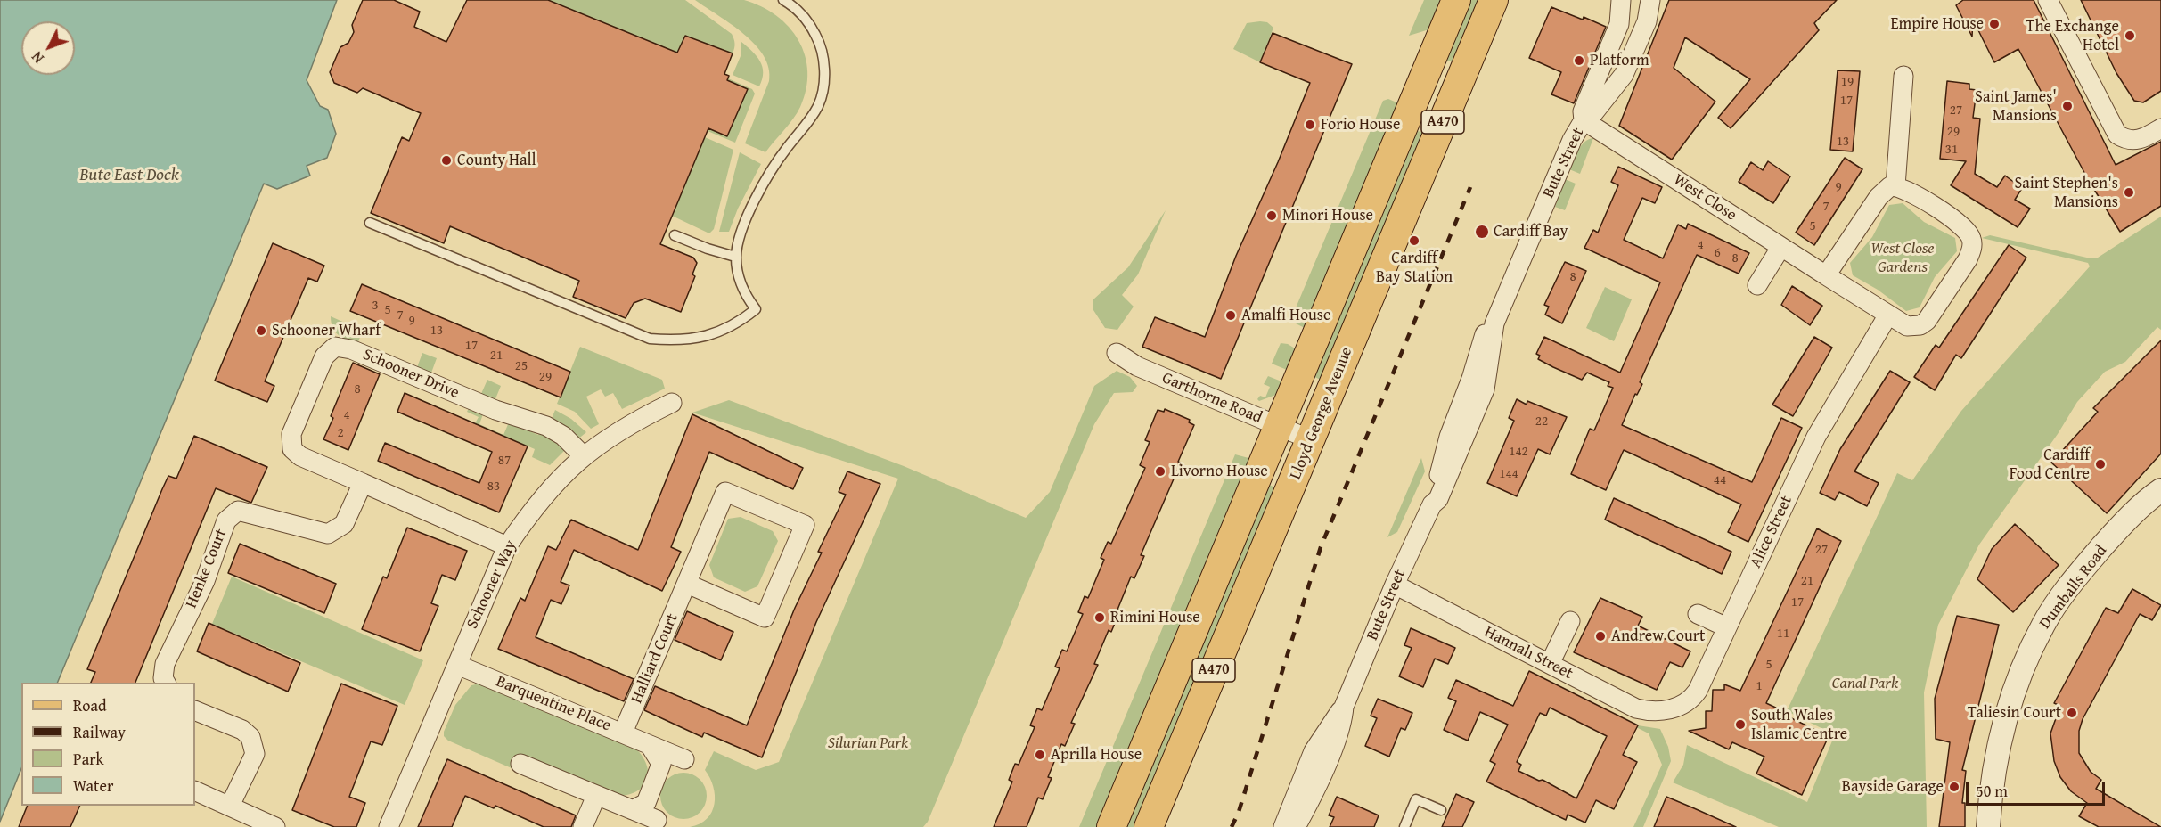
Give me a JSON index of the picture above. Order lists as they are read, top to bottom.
{
  "streets": {
    "main road": ["A470", "Lloyd George Avenue"],
    "street": [
      "Bute Street",
      "West Close",
      "Schooner Drive",
      "Garthorne Road",
      "Alice Street",
      "Henke Court",
      "Schooner Way",
      "Dumballs Road",
      "Hannah Street",
      "Halliard Court",
      "Barquentine Place"
    ]
  },
  "crossings": [
    ["A470", "Garthorne Road"],
    ["Bute Street", "West Close"],
    ["Bute Street", "Hannah Street"],
    ["West Close", "Alice Street"],
    ["Schooner Drive", "Henke Court"],
    ["Schooner Drive", "Schooner Way"],
    ["Garthorne Road", "Lloyd George Avenue"],
    ["Alice Street", "Hannah Street"],
    ["Schooner Way", "Barquentine Place"],
    ["Halliard Court", "Barquentine Place"]
  ],
  "water": ["Bute East Dock"],
  "parks": ["West Close Gardens", "Canal Park", "Silurian Park"],
  "places": [
    "Empire House",
    "The Exchange Hotel",
    "Platform",
    "Saint James' Mansions",
    "Forio House",
    "County Hall",
    "Saint Stephen's Mansions",
    "Minori House",
    "Cardiff Bay",
    "Cardiff Bay Station",
    "Amalfi House",
    "Schooner Wharf",
    "Cardiff Food Centre",
    "Livorno House",
    "Rimini House",
    "Andrew Court",
    "Taliesin Court",
    "South Wales Islamic Centre",
    "Aprilla House",
    "Bayside Garage"
  ],
  "house_numbers": [
    "19",
    "17",
    "27",
    "29",
    "13",
    "31",
    "9",
    "7",
    "5",
    "4",
    "6",
    "8",
    "8",
    "3",
    "5",
    "7",
    "9",
    "13",
    "17",
    "21",
    "25",
    "29",
    "8",
    "4",
    "22",
    "2",
    "142",
    "87",
    "144",
    "44",
    "83",
    "27",
    "21",
    "17",
    "11",
    "5",
    "1"
  ],
  "legend": [
    "Road",
    "Railway",
    "Park",
    "Water"
  ],
  "scale_bar": "50 m",
  "north": "bottom left"
}
